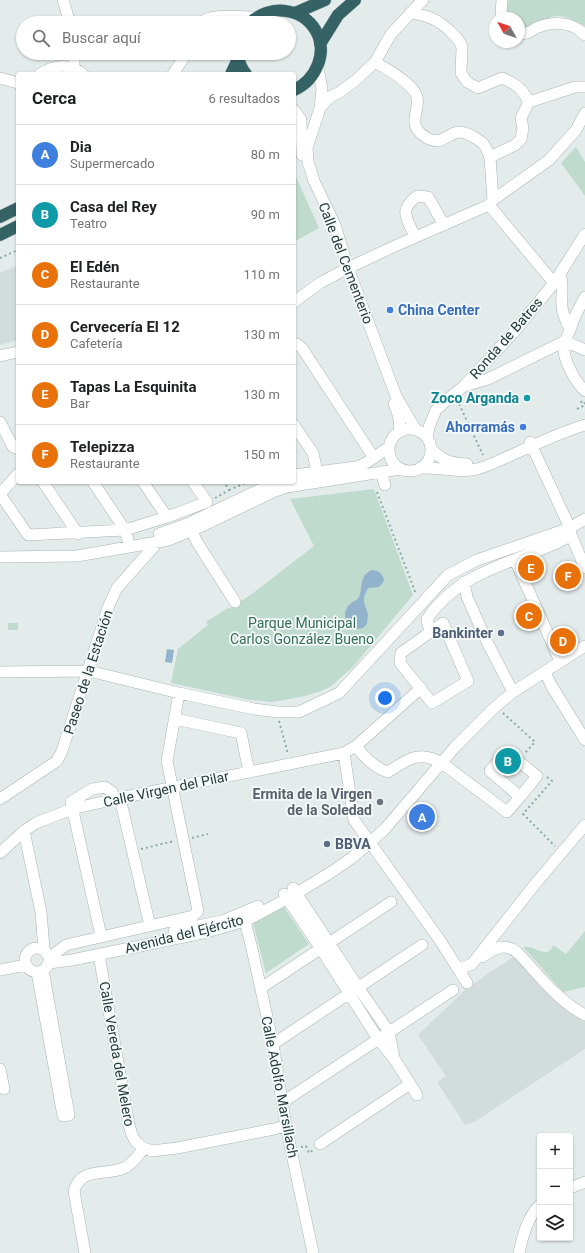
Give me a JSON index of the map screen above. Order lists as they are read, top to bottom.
{
  "streets": {
    "street": [
      "Calle del Cementerio",
      "Ronda de Batres",
      "Paseo de la Estación",
      "Calle Virgen del Pilar",
      "Avenida del Ejército",
      "Calle Vereda del Melero",
      "Calle Adolfo Marsillach"
    ]
  },
  "crossings": [
    ["Calle del Cementerio", "Ronda de Batres"],
    ["Avenida del Ejército", "Calle Vereda del Melero"],
    ["Avenida del Ejército", "Calle Adolfo Marsillach"]
  ],
  "parks": ["Parque Municipal Carlos González Bueno"],
  "places": [
    "China Center",
    "Zoco Arganda",
    "Ahorramás",
    "Bankinter",
    "Ermita de la Virgen de la Soledad",
    "BBVA"
  ],
  "north": "top left",
  "page": {
    "search": "Buscar aquí",
    "heading": ["Cerca", "6 resultados"],
    "list": [
      {
        "mark": "A",
        "name": "Dia",
        "note": "Supermercado",
        "value": "80 m"
      },
      {
        "mark": "B",
        "name": "Casa del Rey",
        "note": "Teatro",
        "value": "90 m"
      },
      {
        "mark": "C",
        "name": "El Edén",
        "note": "Restaurante",
        "value": "110 m"
      },
      {
        "mark": "D",
        "name": "Cervecería El 12",
        "note": "Cafetería",
        "value": "130 m"
      },
      {
        "mark": "E",
        "name": "Tapas La Esquinita",
        "note": "Bar",
        "value": "130 m"
      },
      {
        "mark": "F",
        "name": "Telepizza",
        "note": "Restaurante",
        "value": "150 m"
      }
    ],
    "pins": [
      "E",
      "F",
      "C",
      "D",
      "B",
      "A"
    ],
    "map_buttons": ["+", "−"]
  }
}
